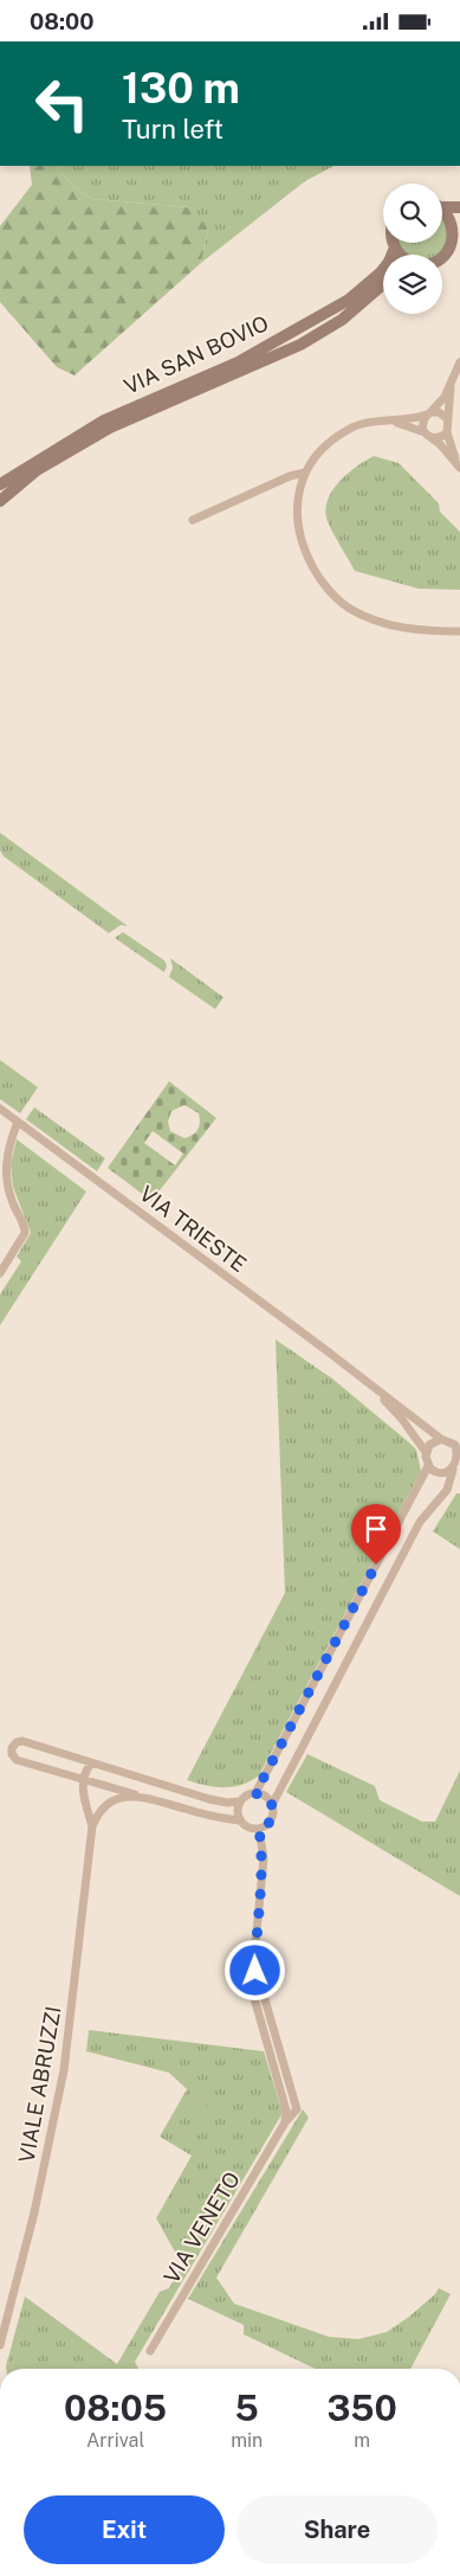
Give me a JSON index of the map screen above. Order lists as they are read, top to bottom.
{
  "streets": {
    "main road": ["VIA SAN BOVIO"],
    "street": ["VIA TRIESTE", "VIALE ABRUZZI", "VIA VENETO"]
  },
  "page": {
    "status": "08:00",
    "turn": ["130 m", "Turn left"],
    "eta": [
      "08:05",
      "Arrival",
      "5",
      "min",
      "350",
      "m"
    ],
    "buttons": ["Exit", "Share"]
  }
}
